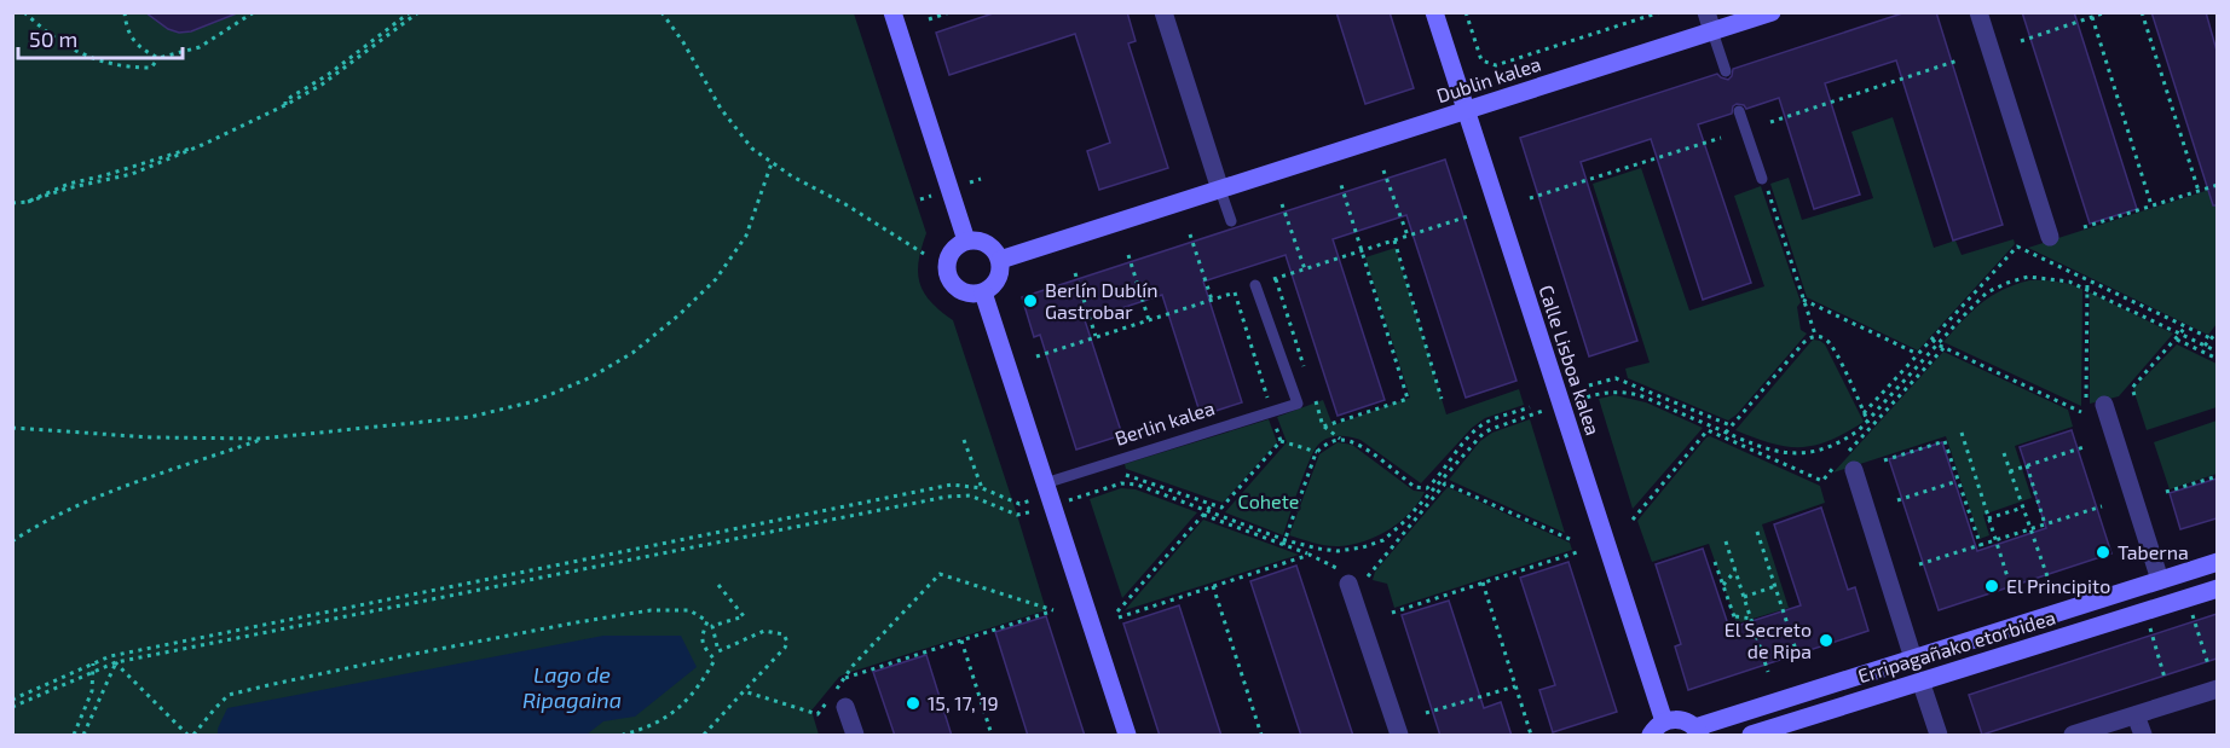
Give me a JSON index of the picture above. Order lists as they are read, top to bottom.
{
  "streets": {
    "street": ["Dublin kalea", "Calle Lisboa kalea", "Erripagañako etorbidea"],
    "lane": ["Berlin kalea"]
  },
  "crossings": [
    ["Dublin kalea", "Calle Lisboa kalea"]
  ],
  "water": ["Lago de Ripagaina"],
  "parks": ["Cohete"],
  "places": [
    "Berlín Dublín Gastrobar",
    "Taberna",
    "El Principito",
    "El Secreto de Ripa",
    "15, 17, 19"
  ],
  "scale_bar": "50 m"
}
